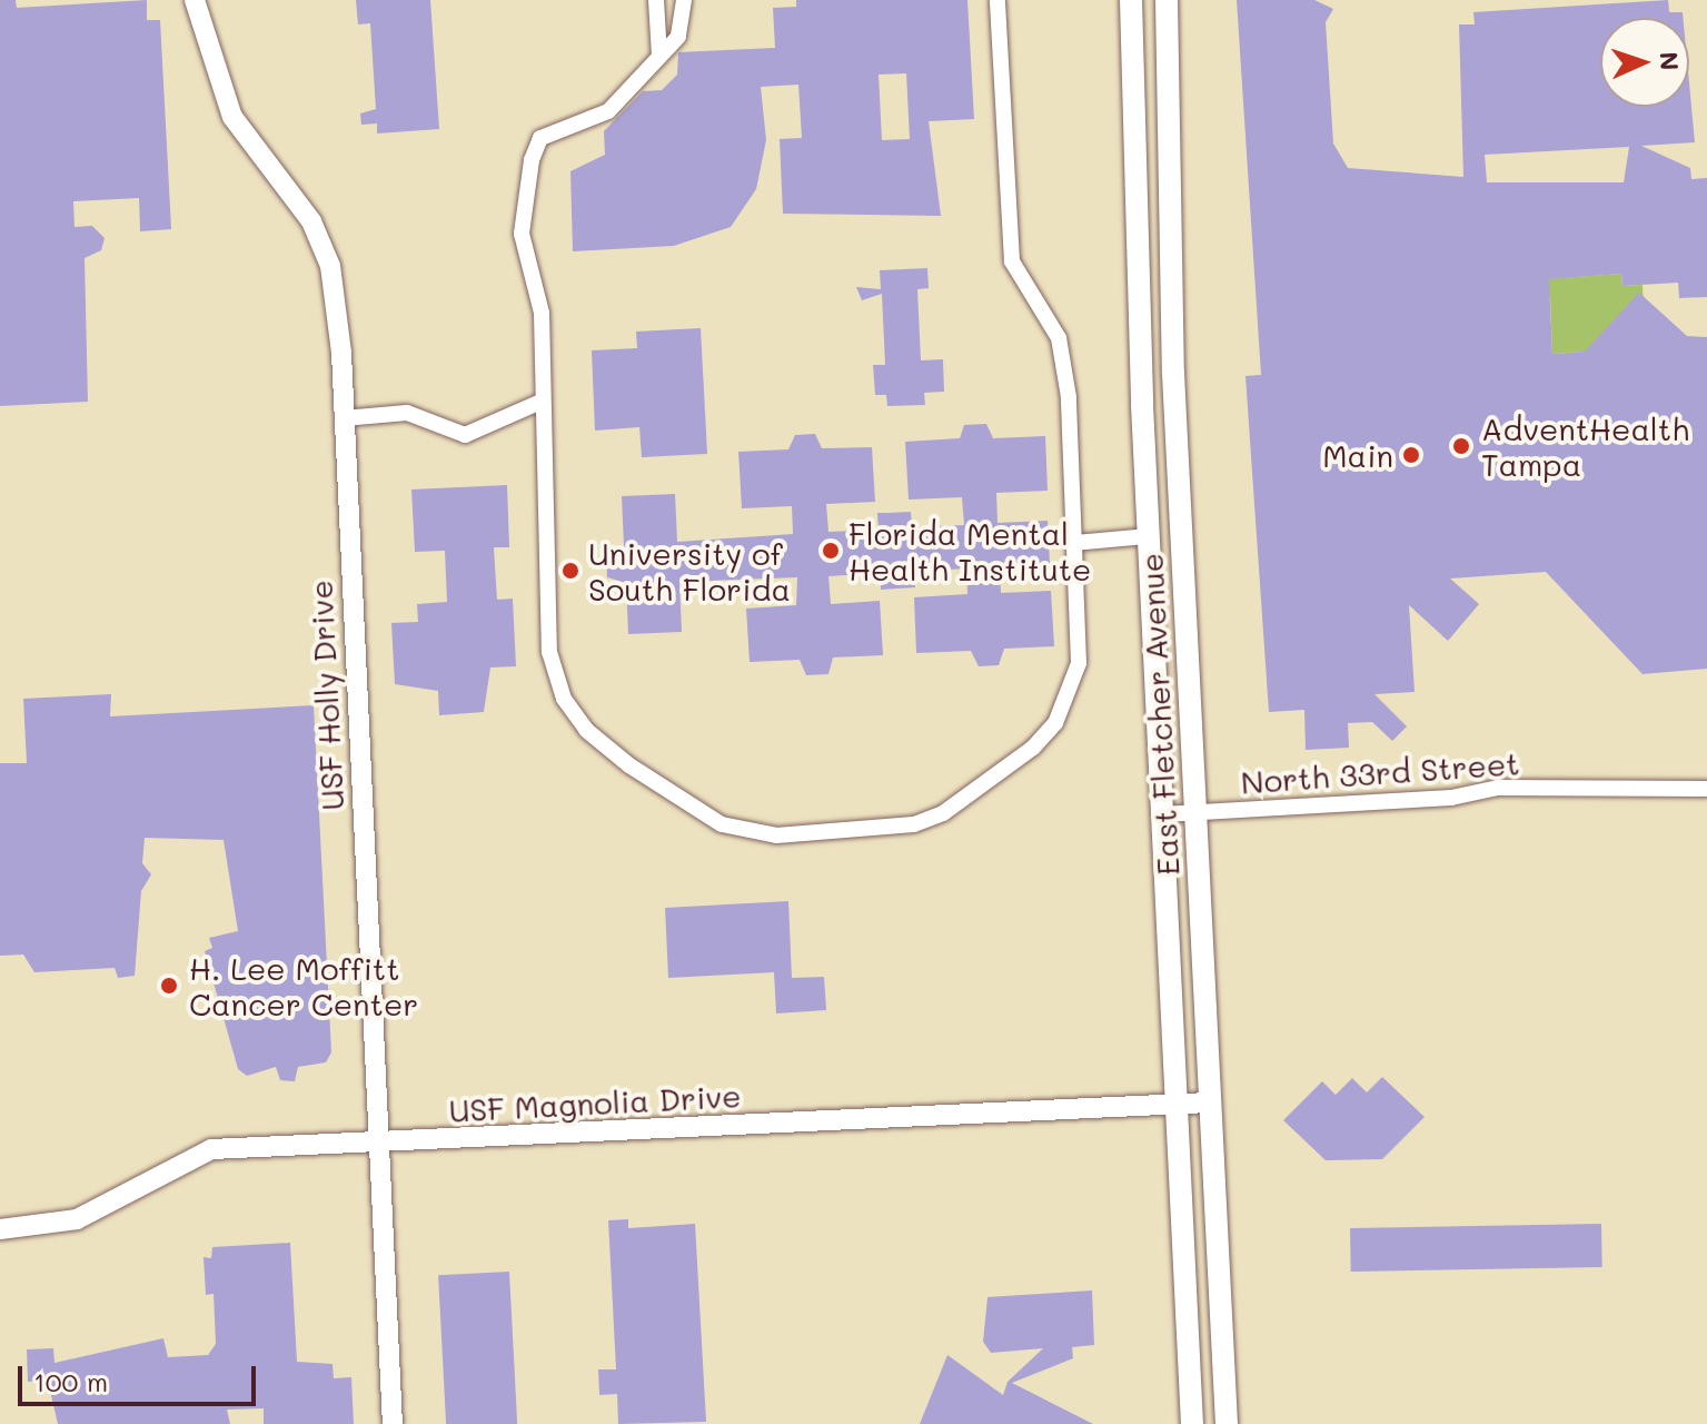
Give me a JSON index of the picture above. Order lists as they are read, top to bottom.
{
  "streets": {
    "main road": ["East Fletcher Avenue"],
    "street": ["USF Holly Drive", "North 33rd Street", "USF Magnolia Drive"]
  },
  "crossings": [
    ["USF Holly Drive", "USF Magnolia Drive"],
    ["East Fletcher Avenue", "North 33rd Street"],
    ["East Fletcher Avenue", "USF Magnolia Drive"]
  ],
  "places": [
    "AdventHealth Tampa",
    "Main",
    "Florida Mental Health Institute",
    "University of South Florida",
    "H. Lee Moffitt Cancer Center"
  ],
  "scale_bar": "100 m",
  "north": "right"
}
